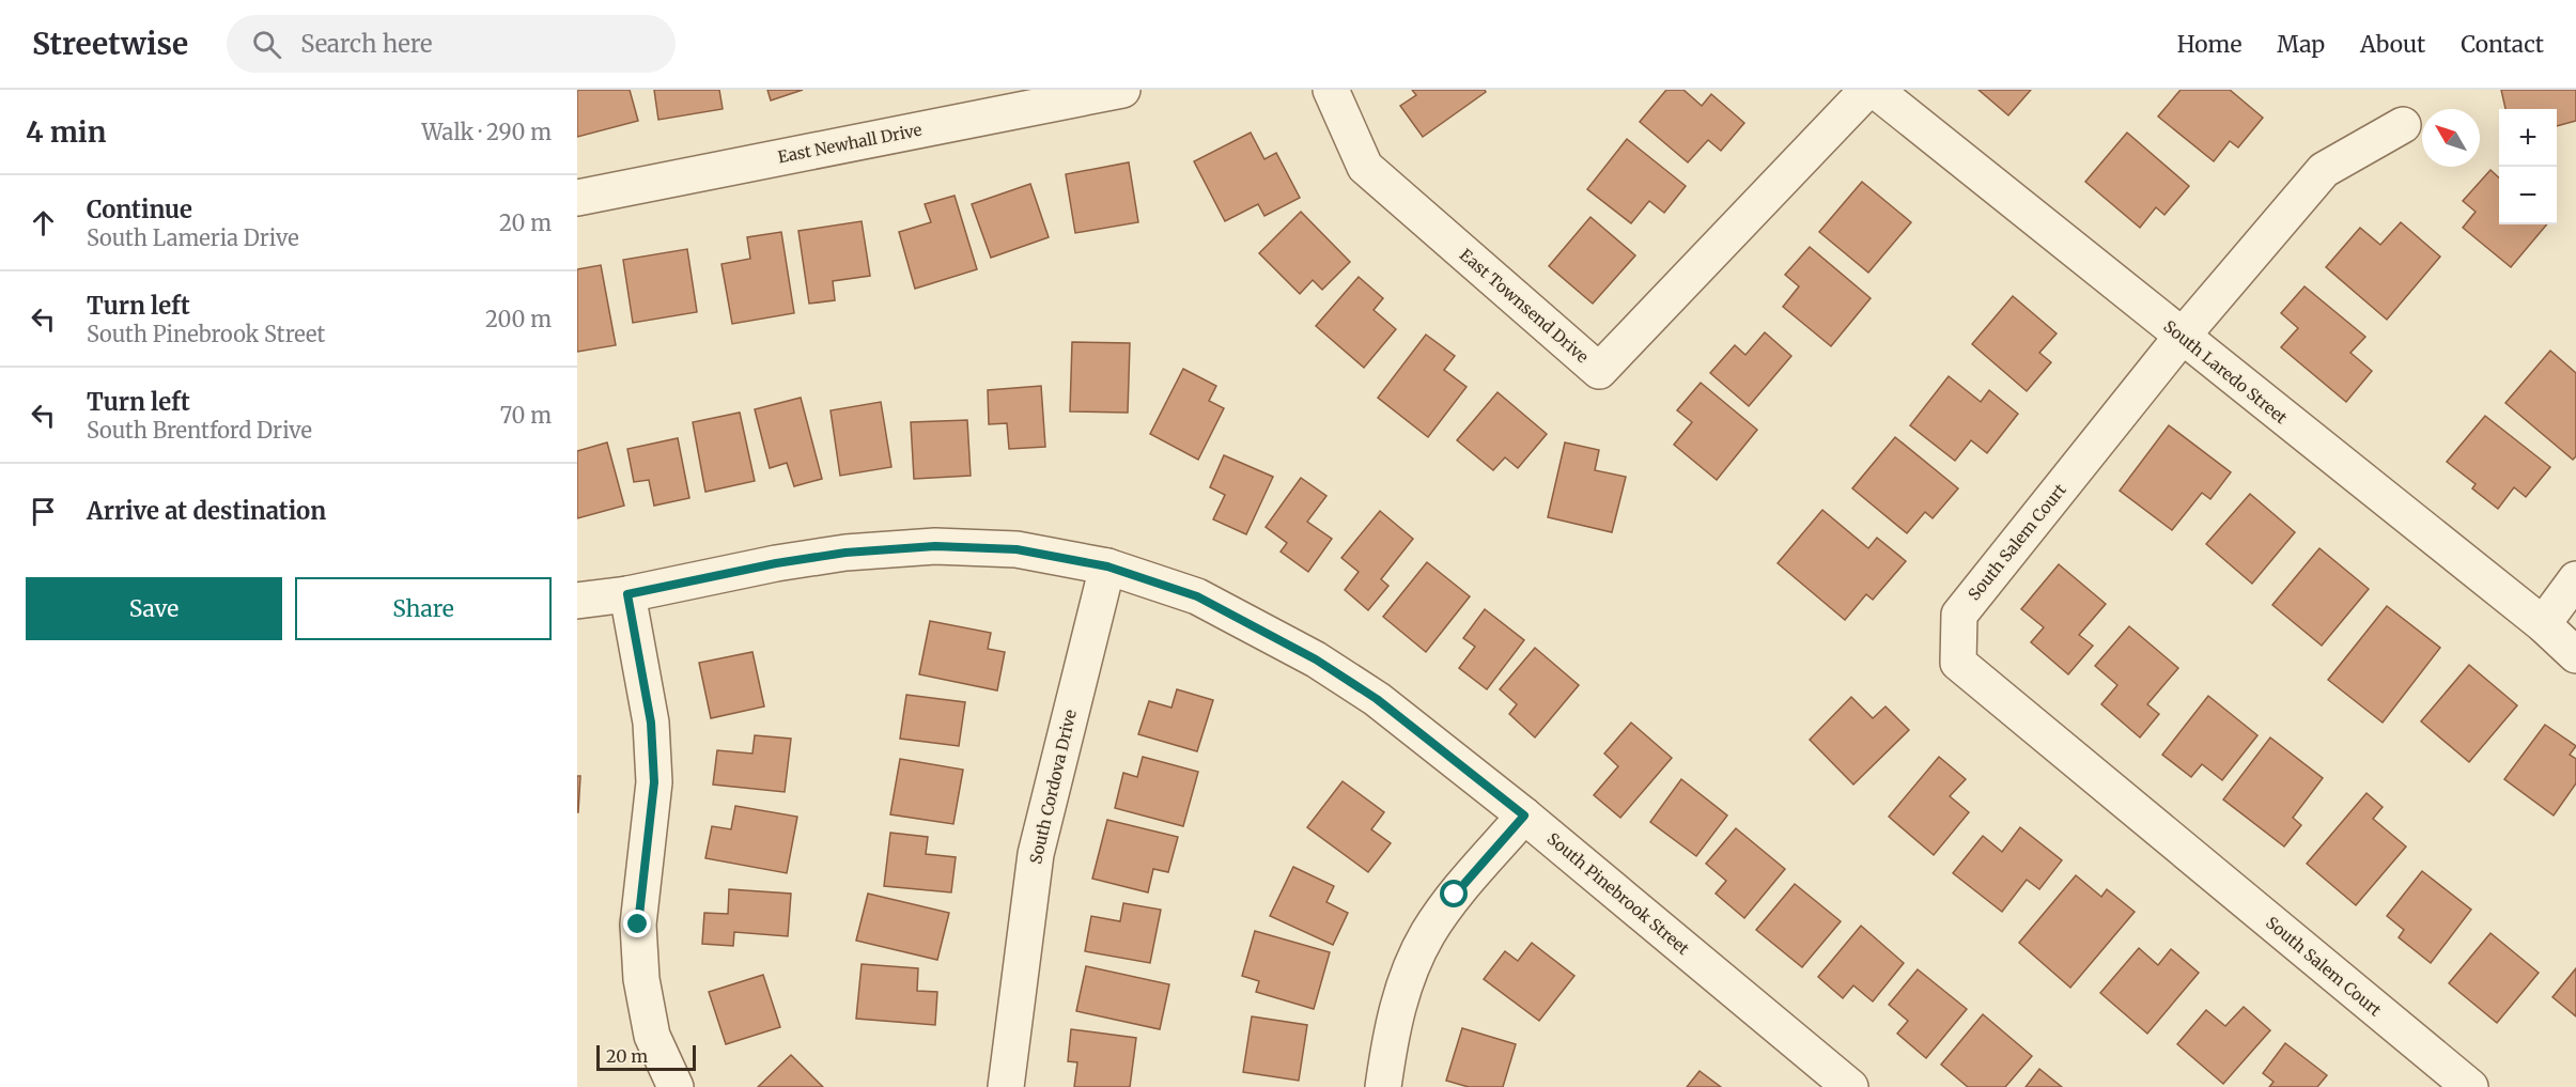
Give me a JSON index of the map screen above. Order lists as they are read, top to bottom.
{
  "streets": {
    "street": [
      "East Newhall Drive",
      "East Townsend Drive",
      "South Laredo Street",
      "South Salem Court",
      "South Cordova Drive",
      "South Pinebrook Street"
    ]
  },
  "crossings": [
    ["South Laredo Street", "South Salem Court"],
    ["South Cordova Drive", "South Pinebrook Street"]
  ],
  "scale_bar": "20 m",
  "north": "top left",
  "page": {
    "header": "Streetwise",
    "search": "Search here",
    "nav": [
      "Home",
      "Map",
      "About",
      "Contact"
    ],
    "heading": ["4 min", "Walk · 290 m"],
    "map_buttons": ["+", "−"],
    "list": [
      ["Continue", "South Lameria Drive", "20 m"],
      ["Turn left", "South Pinebrook Street", "200 m"],
      ["Turn left", "South Brentford Drive", "70 m"],
      "Arrive at destination"
    ],
    "buttons": ["Save", "Share"],
    "scale": "20 m"
  }
}
